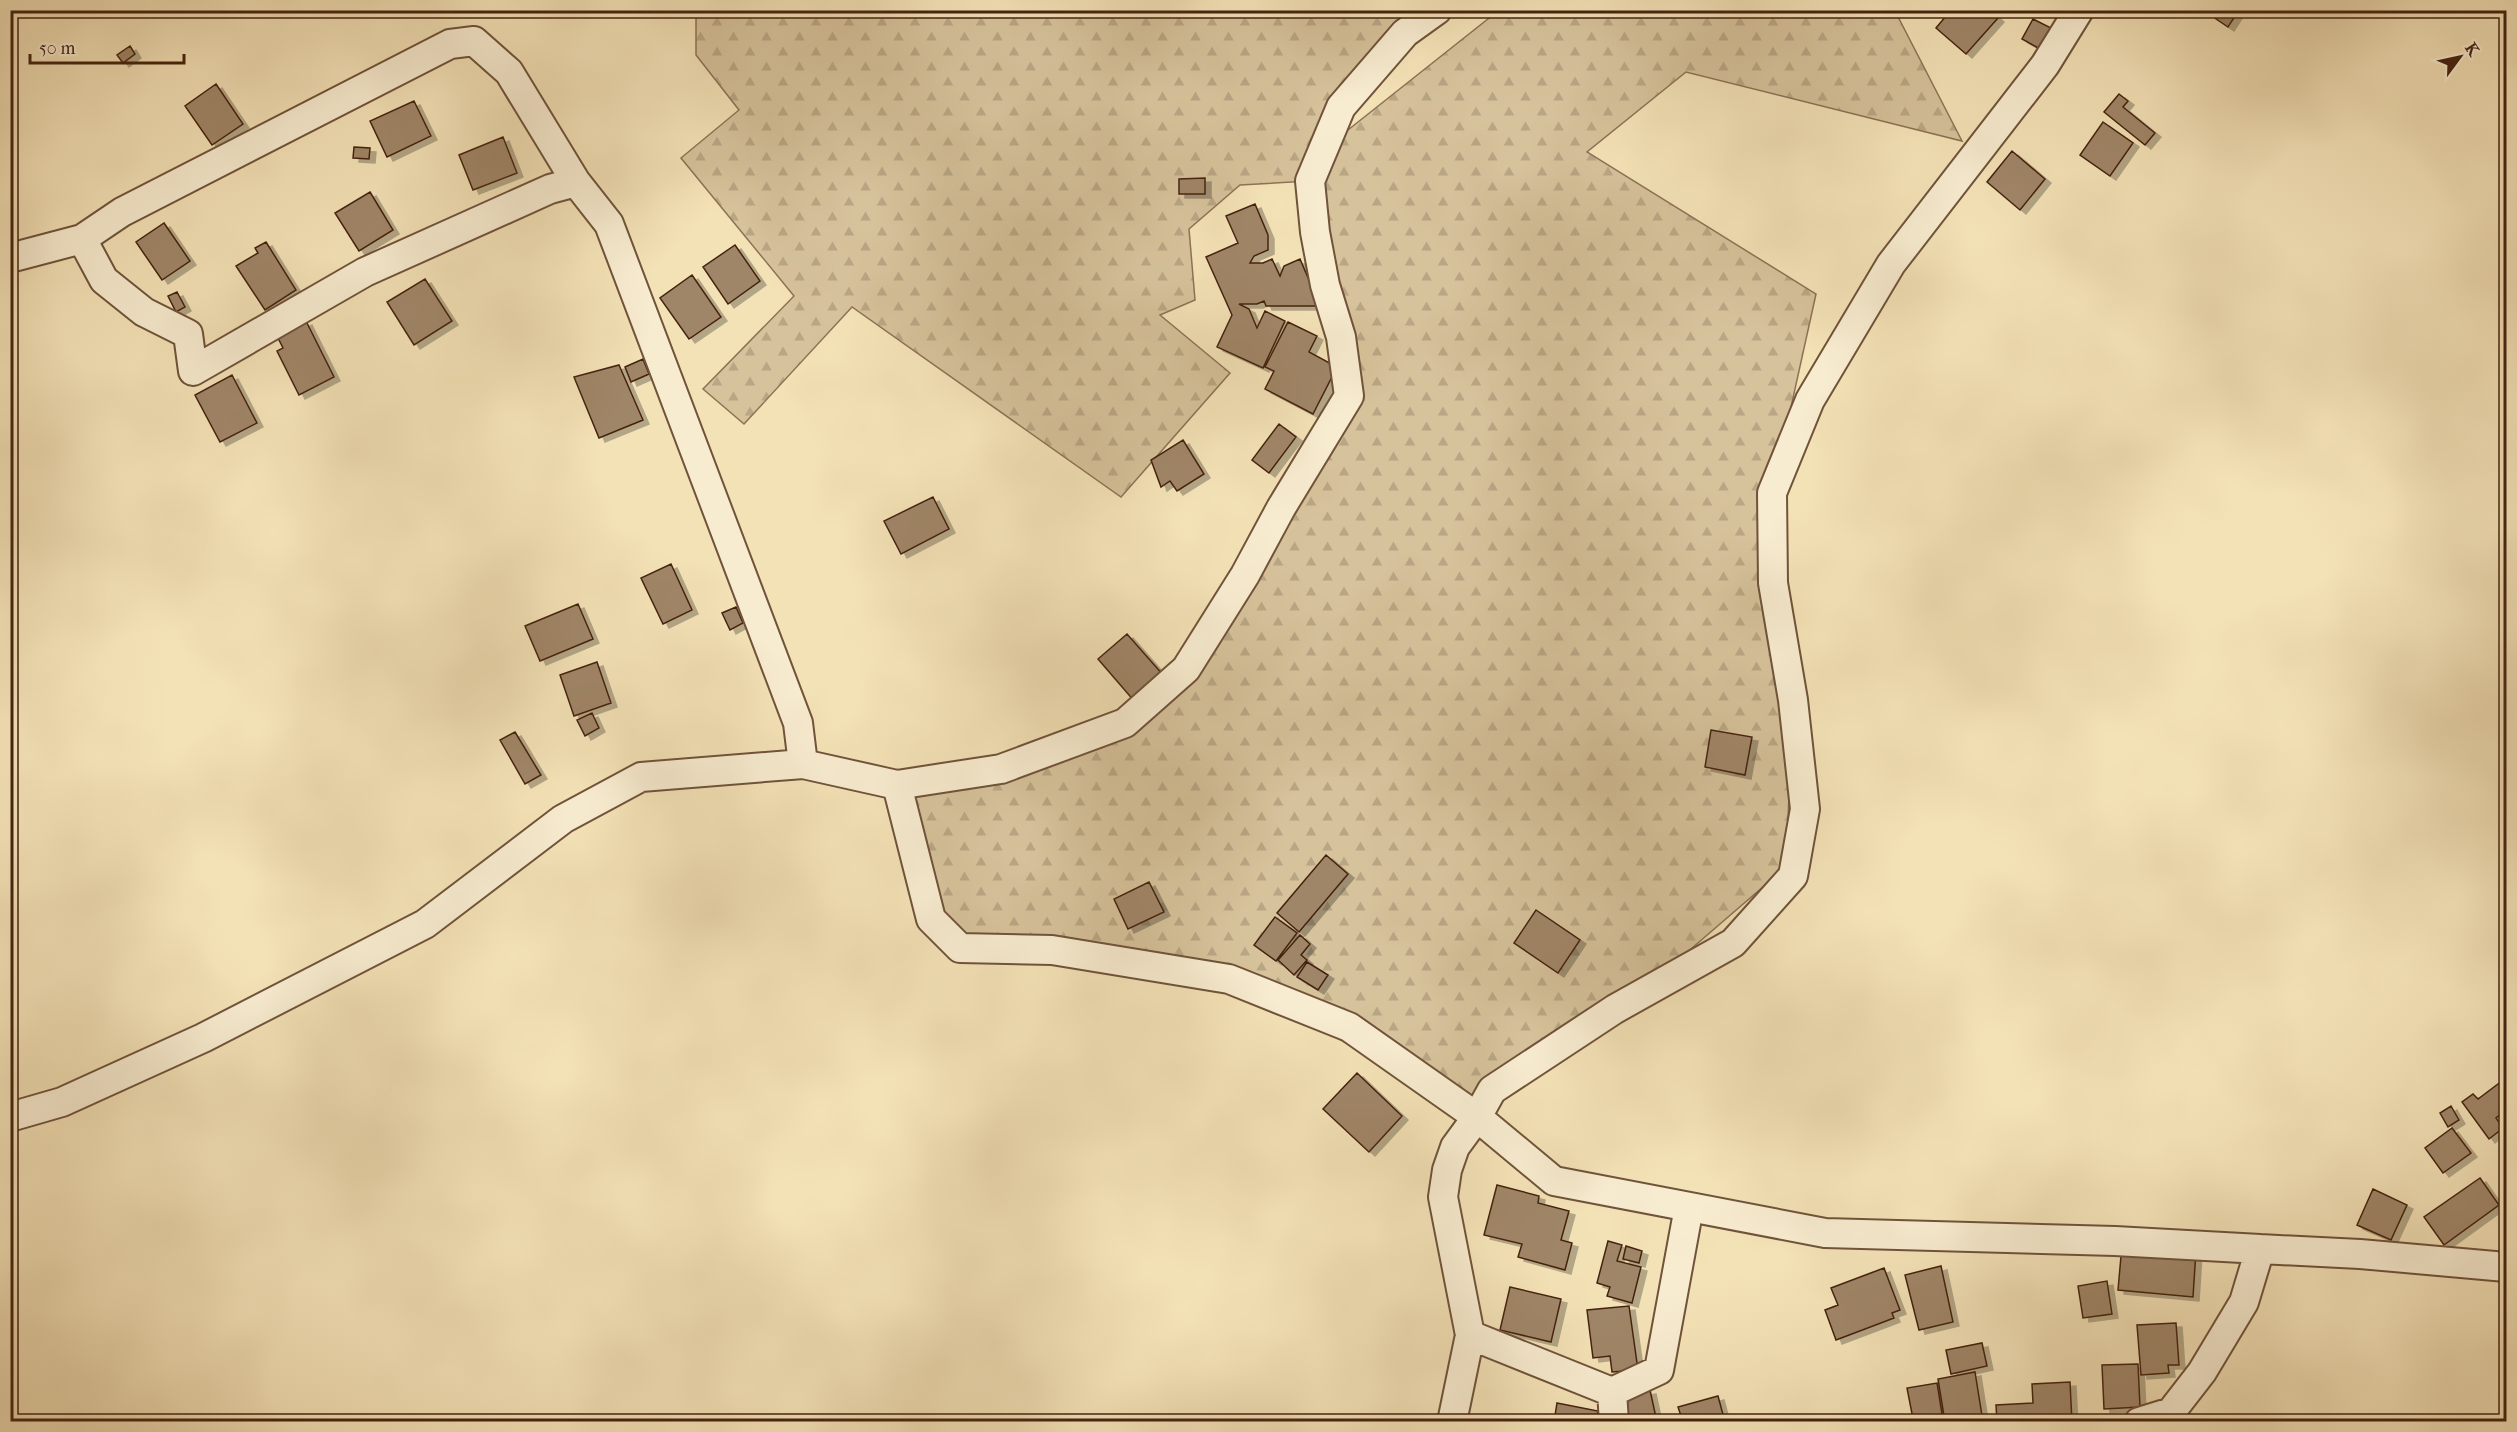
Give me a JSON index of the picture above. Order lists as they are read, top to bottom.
{
  "scale_bar": "50 m",
  "north": "top right"
}
